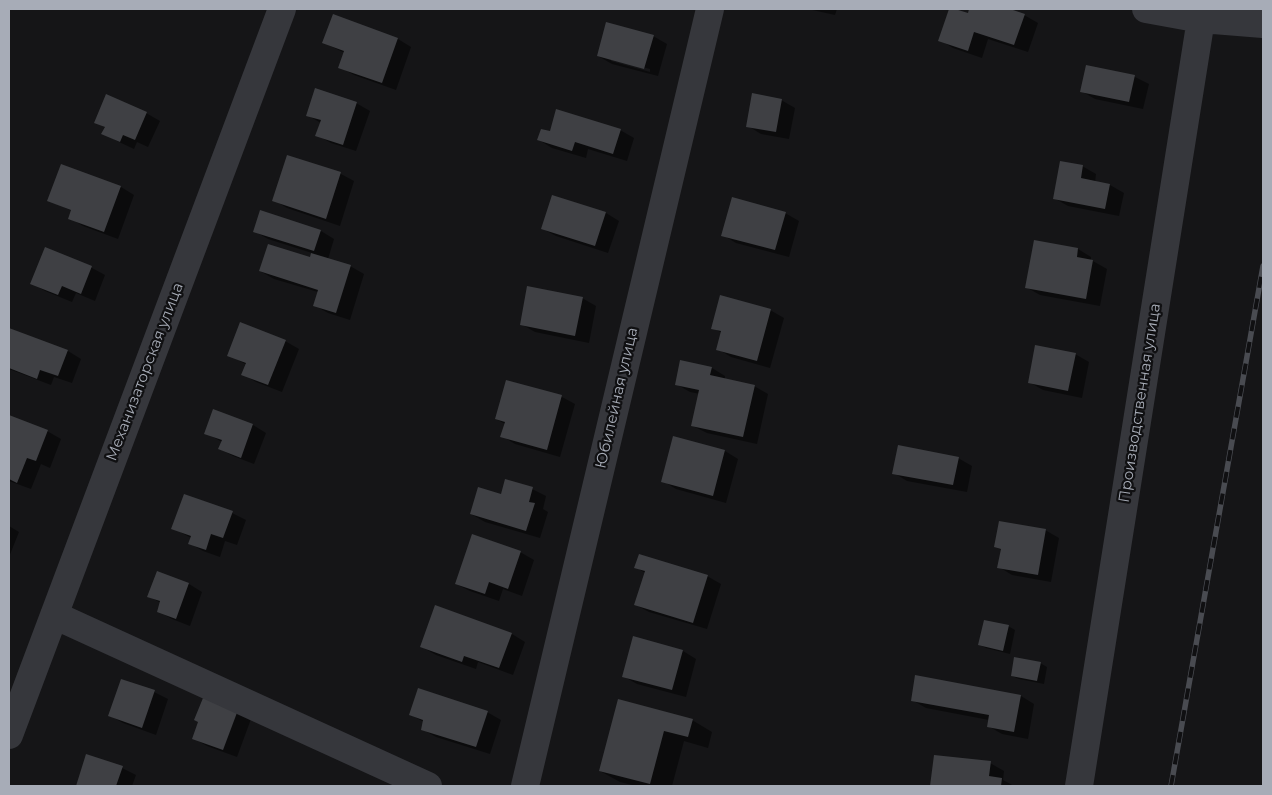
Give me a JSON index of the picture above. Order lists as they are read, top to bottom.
{
  "streets": {
    "street": ["Механизаторская улица", "Юбилейная улица", "Производственная улица"]
  }
}
